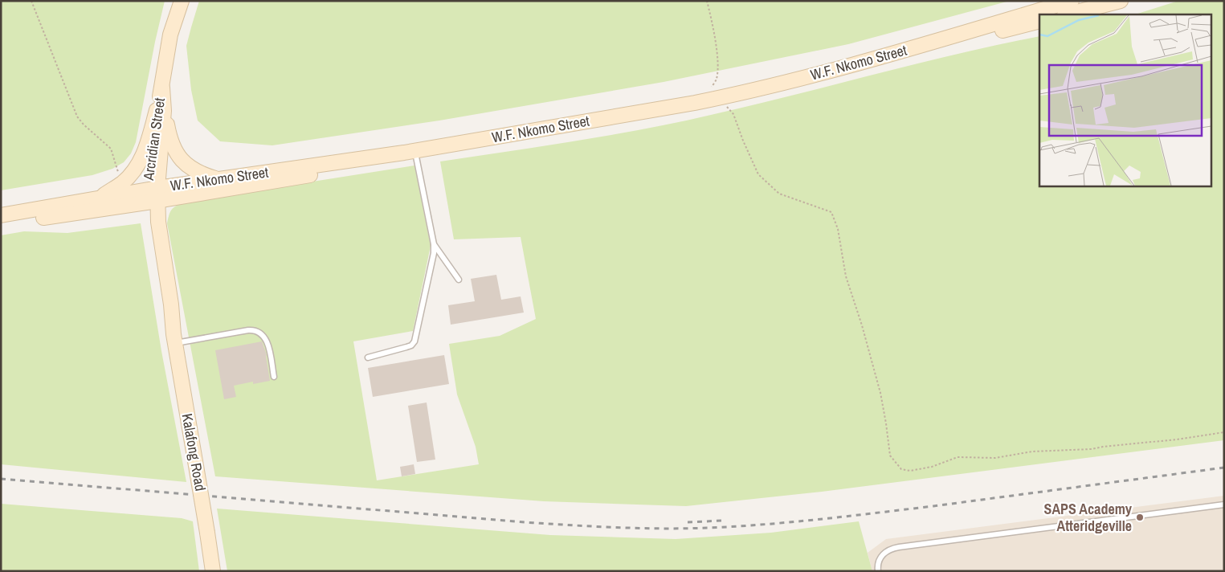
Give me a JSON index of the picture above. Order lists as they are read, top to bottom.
{
  "streets": {
    "main road": ["W.F. Nkomo Street", "Arcridian Street", "Kalafong Road"]
  },
  "crossings": [
    ["W.F. Nkomo Street", "Arcridian Street"],
    ["W.F. Nkomo Street", "Kalafong Road"],
    ["Arcridian Street", "Kalafong Road"]
  ],
  "places": ["SAPS Academy Atteridgeville"]
}
